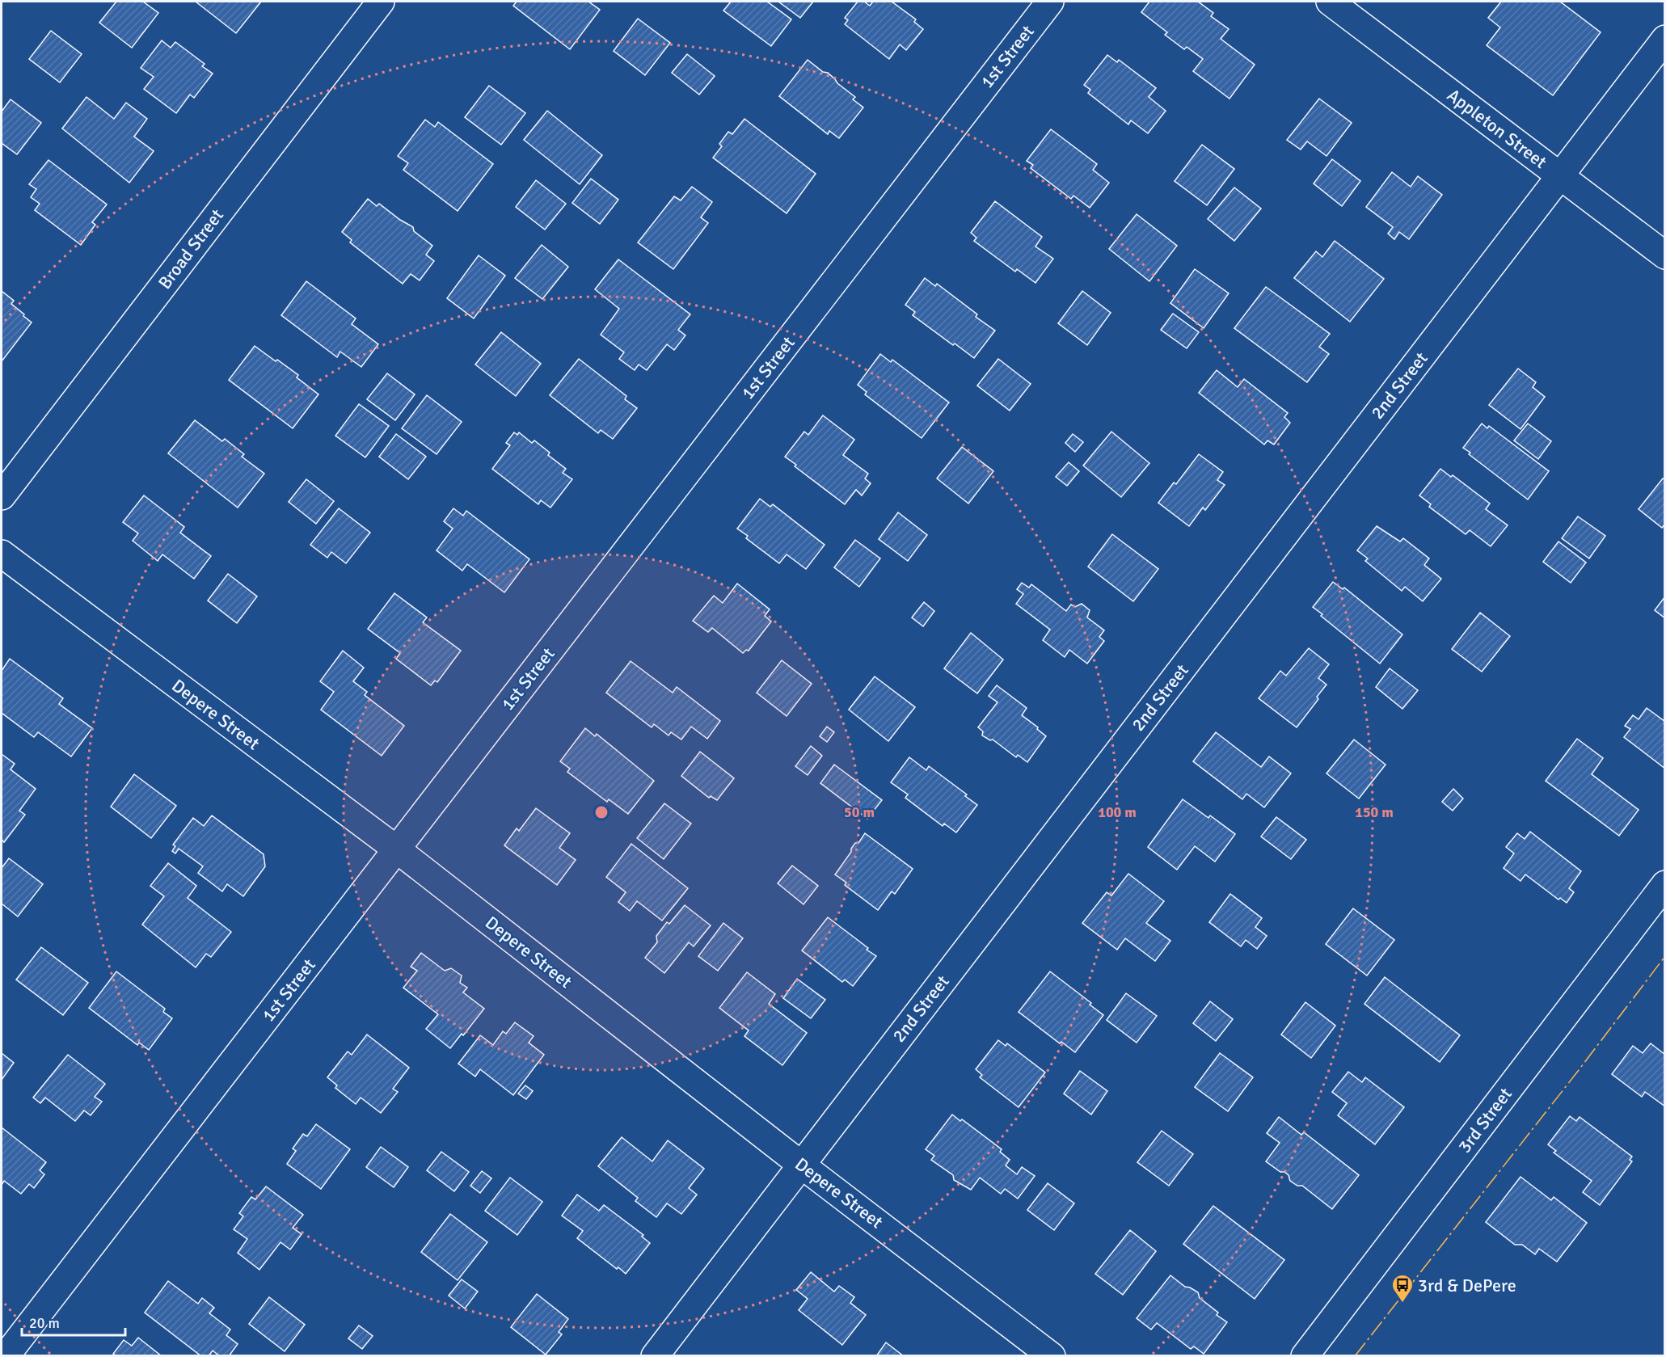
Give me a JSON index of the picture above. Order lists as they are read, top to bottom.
{
  "streets": {
    "street": [
      "1st Street",
      "Appleton Street",
      "Broad Street",
      "2nd Street",
      "Depere Street",
      "3rd Street"
    ]
  },
  "crossings": [
    ["1st Street", "Depere Street"],
    ["Appleton Street", "2nd Street"],
    ["2nd Street", "Depere Street"]
  ],
  "places": {
    "bus stop": ["3rd & DePere"]
  },
  "scale_bar": "20 m",
  "rings": ["50 m", "100 m", "150 m"]
}
